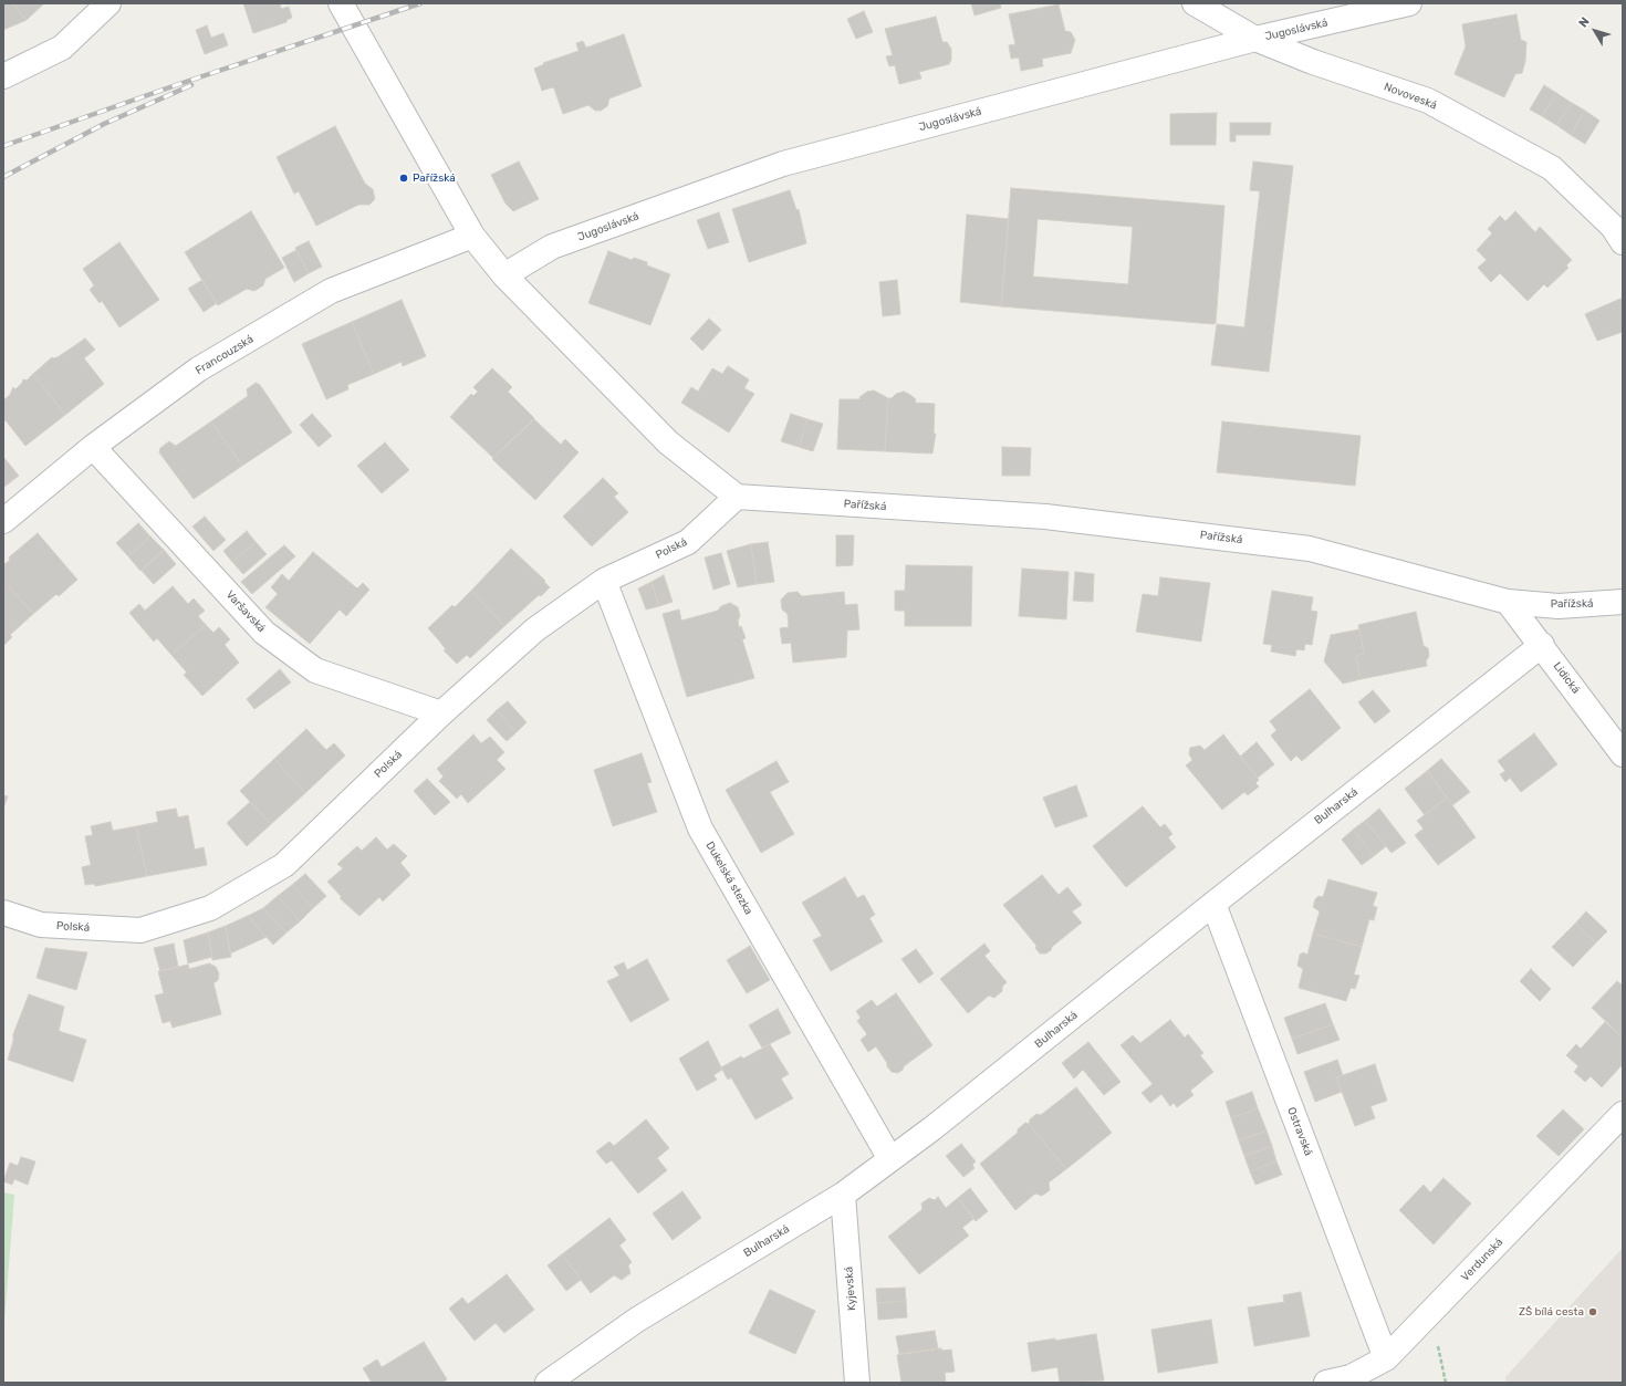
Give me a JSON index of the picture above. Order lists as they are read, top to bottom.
{
  "streets": {
    "street": [
      "Jugoslávská",
      "Novoveská",
      "Francouzská",
      "Pařížská",
      "Polská",
      "Varšavská",
      "Lidická",
      "Bulharská",
      "Dukelská stezka",
      "Ostravská",
      "Verdunská",
      "Kyjevská"
    ]
  },
  "crossings": [
    ["Jugoslávská", "Novoveská"],
    ["Francouzská", "Varšavská"],
    ["Pařížská", "Polská"],
    ["Pařížská", "Lidická"],
    ["Polská", "Varšavská"],
    ["Polská", "Dukelská stezka"],
    ["Lidická", "Bulharská"],
    ["Bulharská", "Dukelská stezka"],
    ["Bulharská", "Ostravská"],
    ["Bulharská", "Kyjevská"],
    ["Ostravská", "Verdunská"]
  ],
  "places": ["Pařížská", "ZŠ bílá cesta"],
  "north": "top left"
}
